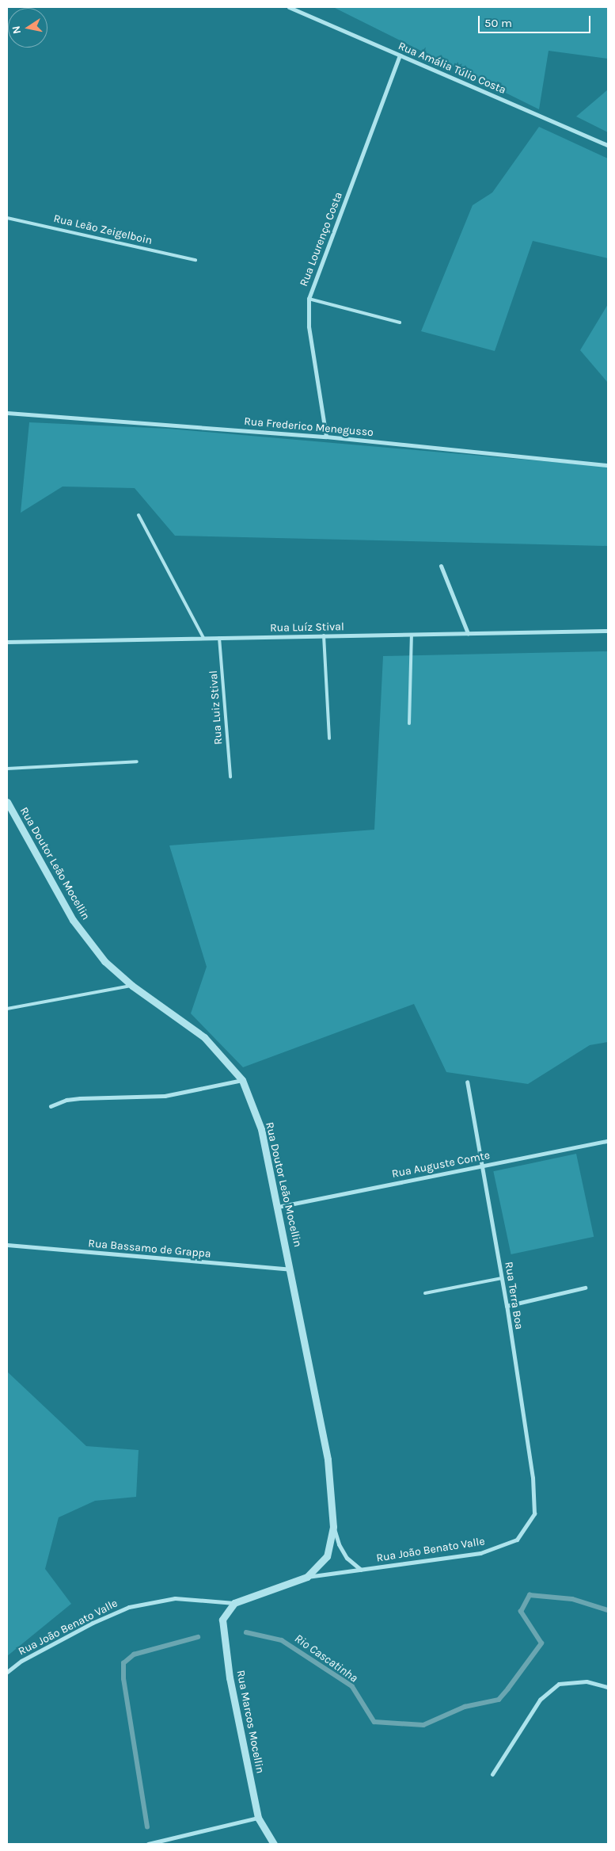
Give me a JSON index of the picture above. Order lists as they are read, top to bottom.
{
  "streets": {
    "street": [
      "Rua Amália Túlio Costa",
      "Rua Lourenço Costa",
      "Rua Frederico Menegusso",
      "Rua Luíz Stival",
      "Rua Doutor Leão Mocellin",
      "Rua Auguste Comte",
      "Rua Bassamo de Grappa",
      "Rua Terra Boa",
      "Rua João Benato Valle",
      "Rua Marcos Mocellin"
    ],
    "lane": ["Rua Leão Zeigelboin", "Rua Luiz Stival"]
  },
  "crossings": [
    ["Rua Amália Túlio Costa", "Rua Lourenço Costa"],
    ["Rua Lourenço Costa", "Rua Frederico Menegusso"],
    ["Rua Luíz Stival", "Rua Luiz Stival"],
    ["Rua Doutor Leão Mocellin", "Rua Auguste Comte"],
    ["Rua Doutor Leão Mocellin", "Rua Bassamo de Grappa"],
    ["Rua Doutor Leão Mocellin", "Rua João Benato Valle"],
    ["Rua Doutor Leão Mocellin", "Rua Marcos Mocellin"],
    ["Rua Auguste Comte", "Rua Terra Boa"],
    ["Rua Terra Boa", "Rua João Benato Valle"],
    ["Rua João Benato Valle", "Rua Marcos Mocellin"]
  ],
  "water": ["Rio Cascatinha"],
  "scale_bar": "50 m",
  "north": "left"
}
